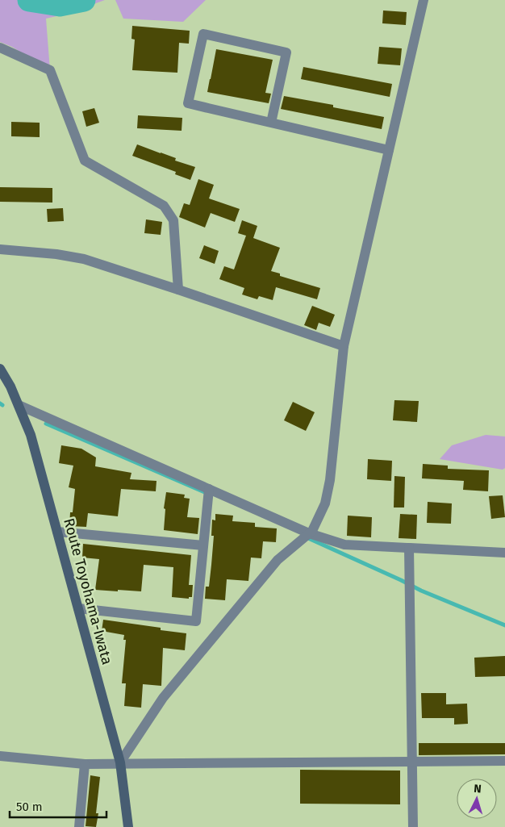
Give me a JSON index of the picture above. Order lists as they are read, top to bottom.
{
  "streets": {
    "main road": ["Route Toyohama-Iwata"]
  },
  "scale_bar": "50 m",
  "north": "top"
}
